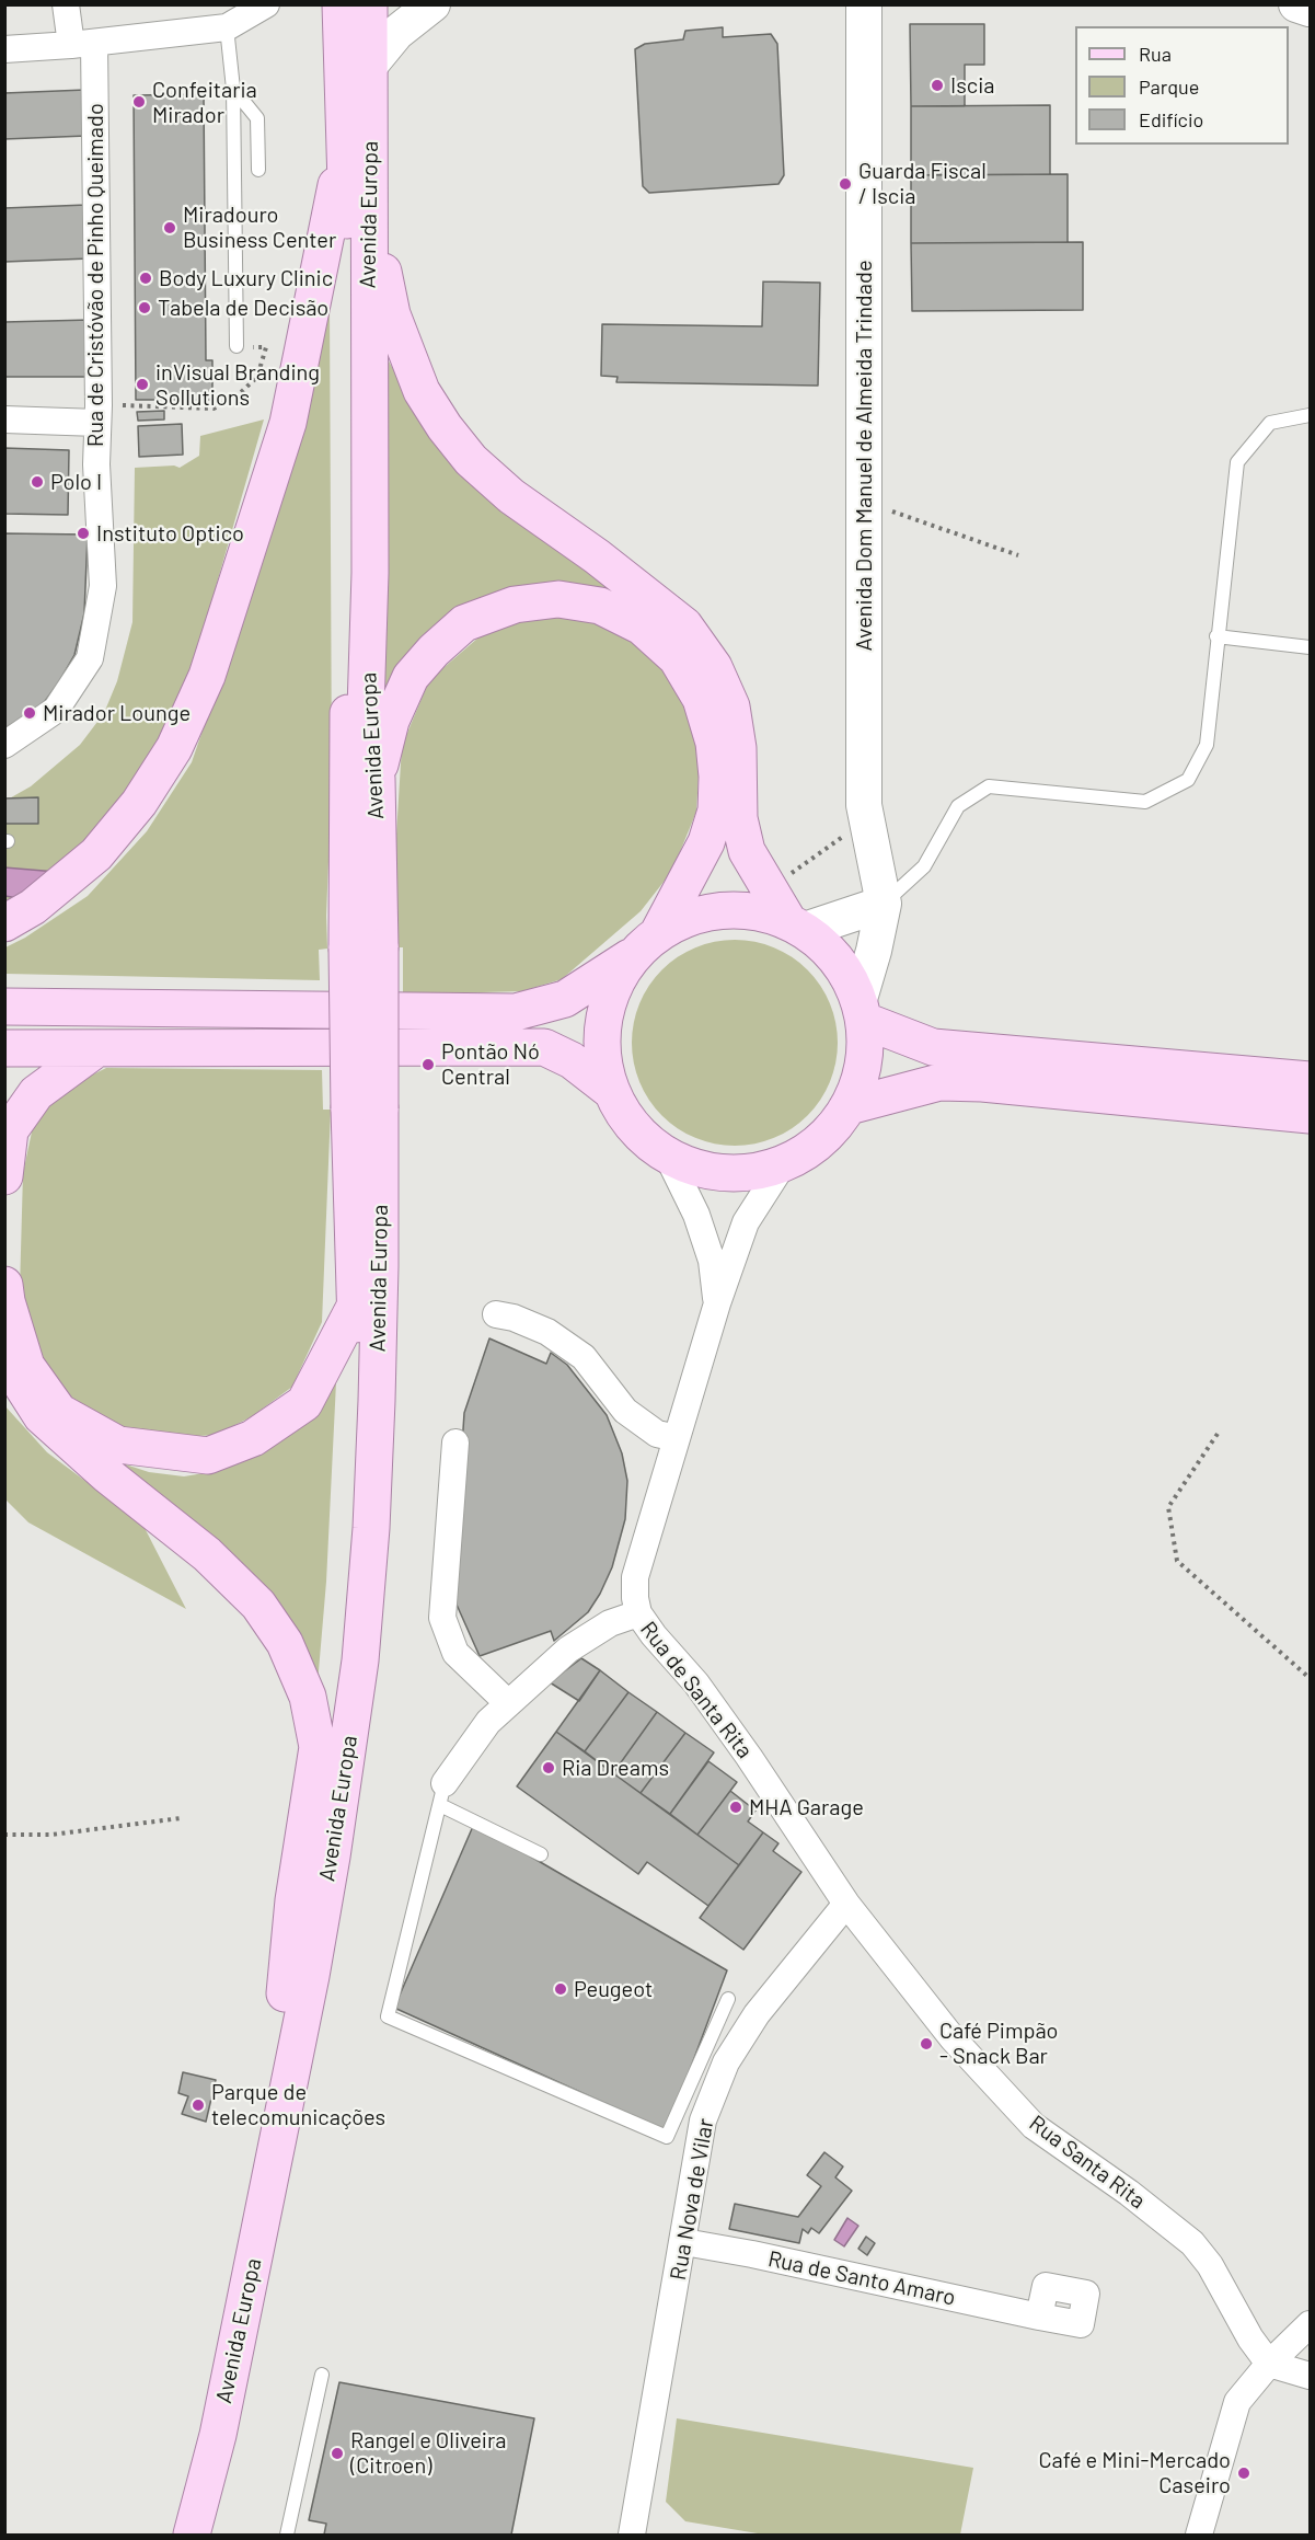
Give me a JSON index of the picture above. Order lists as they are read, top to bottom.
{
  "streets": {
    "main road": ["Avenida Europa"],
    "street": [
      "Rua de Cristóvão de Pinho Queimado",
      "Avenida Dom Manuel de Almeida Trindade",
      "Rua de Santa Rita",
      "Rua Santa Rita",
      "Rua Nova de Vilar",
      "Rua de Santo Amaro"
    ]
  },
  "crossings": [
    ["Rua de Santa Rita", "Rua Santa Rita"],
    ["Rua de Santa Rita", "Rua Nova de Vilar"],
    ["Rua Santa Rita", "Rua Nova de Vilar"],
    ["Rua Nova de Vilar", "Rua de Santo Amaro"]
  ],
  "places": [
    "Iscia",
    "Confeitaria Mirador",
    "Guarda Fiscal / Iscia",
    "Miradouro Business Center",
    "Body Luxury Clinic",
    "Tabela de Decisão",
    "inVisual Branding Sollutions",
    "Polo I",
    "Instituto Optico",
    "Mirador Lounge",
    "Pontão Nó Central",
    "Ria Dreams",
    "MHA Garage",
    "Peugeot",
    "Café Pimpão - Snack Bar",
    "Parque de telecomunicações",
    "Rangel e Oliveira (Citroen)",
    "Café e Mini-Mercado Caseiro"
  ],
  "legend": ["Rua", "Parque", "Edifício"]
}
